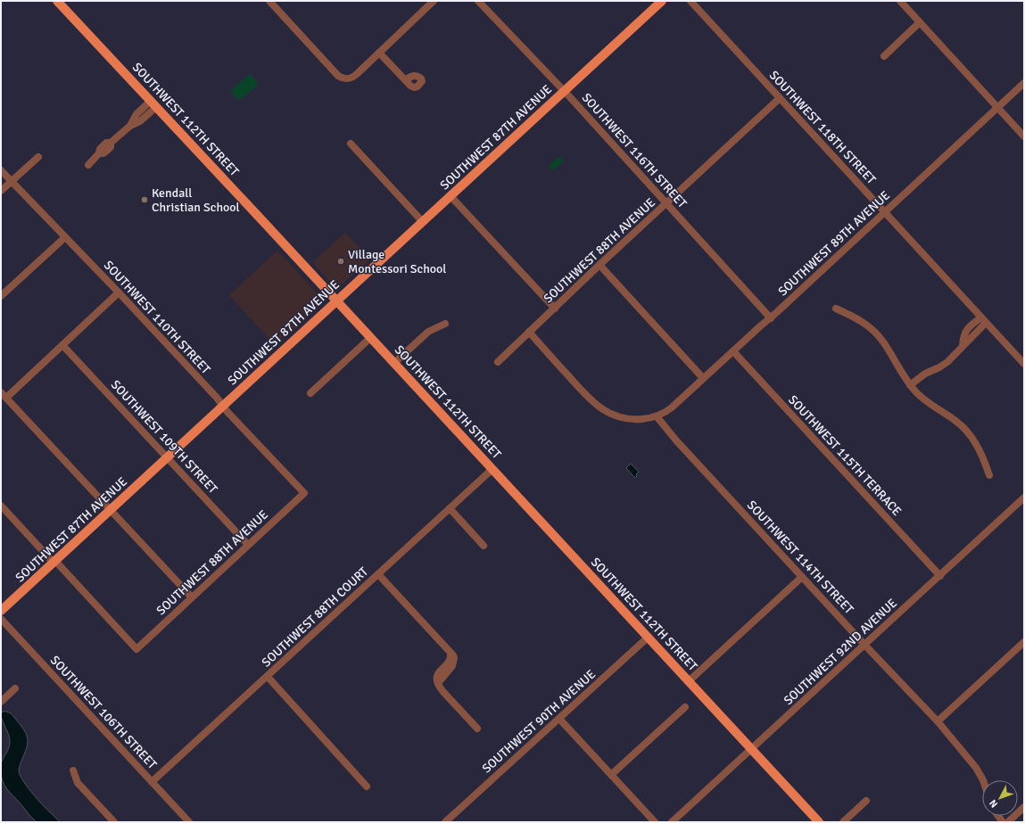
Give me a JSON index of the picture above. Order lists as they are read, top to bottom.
{
  "streets": {
    "main road": ["SOUTHWEST 112TH STREET", "SOUTHWEST 87TH AVENUE"],
    "street": [
      "SOUTHWEST 118TH STREET",
      "SOUTHWEST 116TH STREET",
      "SOUTHWEST 89TH AVENUE",
      "SOUTHWEST 88TH AVENUE",
      "SOUTHWEST 110TH STREET",
      "SOUTHWEST 109TH STREET",
      "SOUTHWEST 115TH TERRACE",
      "SOUTHWEST 114TH STREET",
      "SOUTHWEST 88TH COURT",
      "SOUTHWEST 92ND AVENUE",
      "SOUTHWEST 106TH STREET",
      "SOUTHWEST 90TH AVENUE"
    ]
  },
  "crossings": [
    ["SOUTHWEST 112TH STREET", "SOUTHWEST 87TH AVENUE"],
    ["SOUTHWEST 112TH STREET", "SOUTHWEST 88TH COURT"],
    ["SOUTHWEST 112TH STREET", "SOUTHWEST 92ND AVENUE"],
    ["SOUTHWEST 112TH STREET", "SOUTHWEST 90TH AVENUE"],
    ["SOUTHWEST 118TH STREET", "SOUTHWEST 89TH AVENUE"],
    ["SOUTHWEST 118TH STREET", "SOUTHWEST 88TH AVENUE"],
    ["SOUTHWEST 87TH AVENUE", "SOUTHWEST 116TH STREET"],
    ["SOUTHWEST 87TH AVENUE", "SOUTHWEST 88TH AVENUE"],
    ["SOUTHWEST 87TH AVENUE", "SOUTHWEST 110TH STREET"],
    ["SOUTHWEST 87TH AVENUE", "SOUTHWEST 109TH STREET"],
    ["SOUTHWEST 116TH STREET", "SOUTHWEST 89TH AVENUE"],
    ["SOUTHWEST 116TH STREET", "SOUTHWEST 88TH AVENUE"],
    ["SOUTHWEST 89TH AVENUE", "SOUTHWEST 115TH TERRACE"],
    ["SOUTHWEST 89TH AVENUE", "SOUTHWEST 114TH STREET"],
    ["SOUTHWEST 88TH AVENUE", "SOUTHWEST 110TH STREET"],
    ["SOUTHWEST 88TH AVENUE", "SOUTHWEST 109TH STREET"],
    ["SOUTHWEST 115TH TERRACE", "SOUTHWEST 92ND AVENUE"],
    ["SOUTHWEST 114TH STREET", "SOUTHWEST 92ND AVENUE"],
    ["SOUTHWEST 88TH COURT", "SOUTHWEST 106TH STREET"]
  ],
  "places": ["Kendall Christian School", "Village Montessori School"],
  "north": "bottom left"
}
